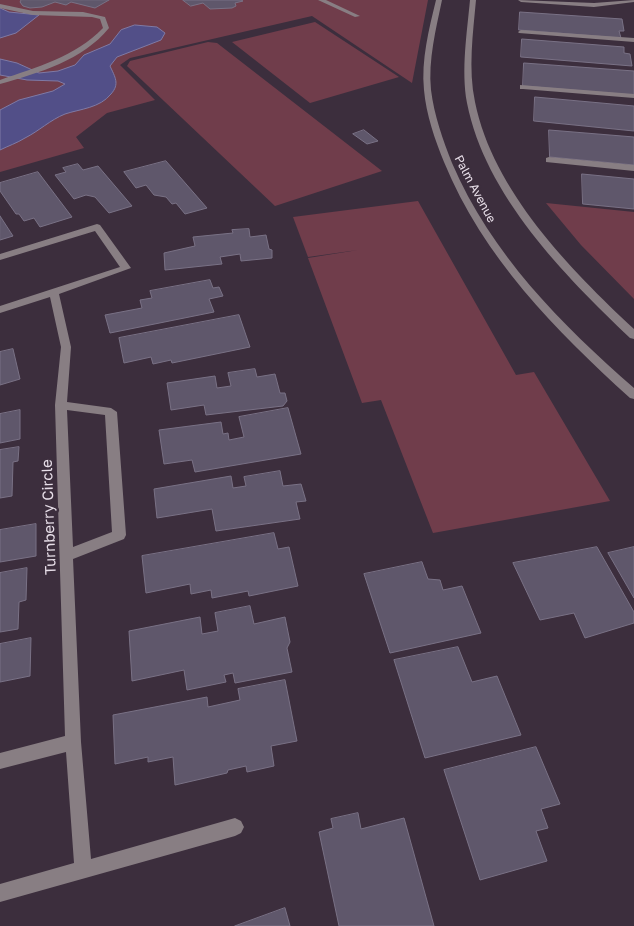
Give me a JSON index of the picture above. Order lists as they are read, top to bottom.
{
  "streets": {
    "street": ["Palm Avenue", "Turnberry Circle"]
  }
}
